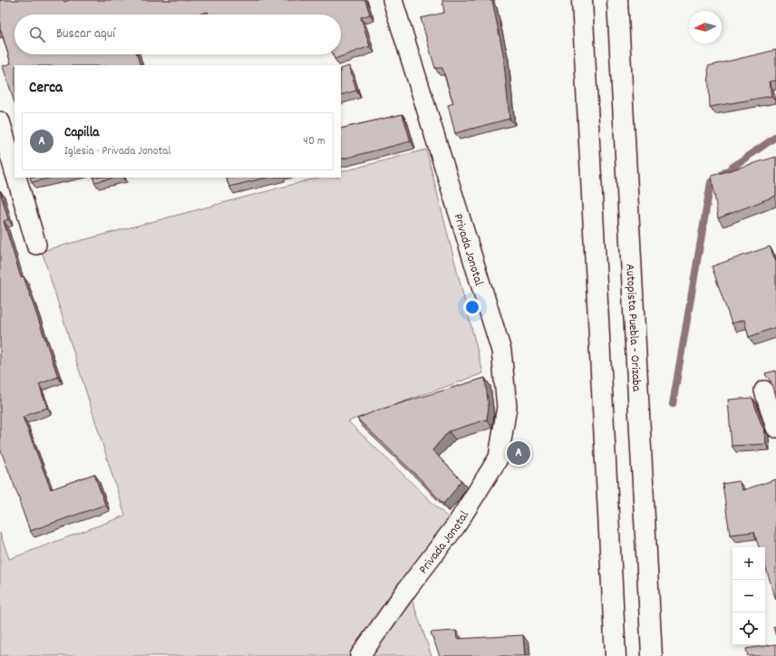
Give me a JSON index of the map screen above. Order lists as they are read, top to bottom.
{
  "streets": {
    "highway": ["Autopista Puebla - Orizaba"],
    "street": ["Privada Jonotal"]
  },
  "north": "left",
  "page": {
    "search": "Buscar aquí",
    "heading": "Cerca",
    "list": [
      {
        "mark": "A",
        "name": "Capilla",
        "note": "Iglesia · Privada Jonotal",
        "value": "40 m"
      }
    ],
    "pins": "A",
    "map_buttons": ["+", "−"]
  }
}
